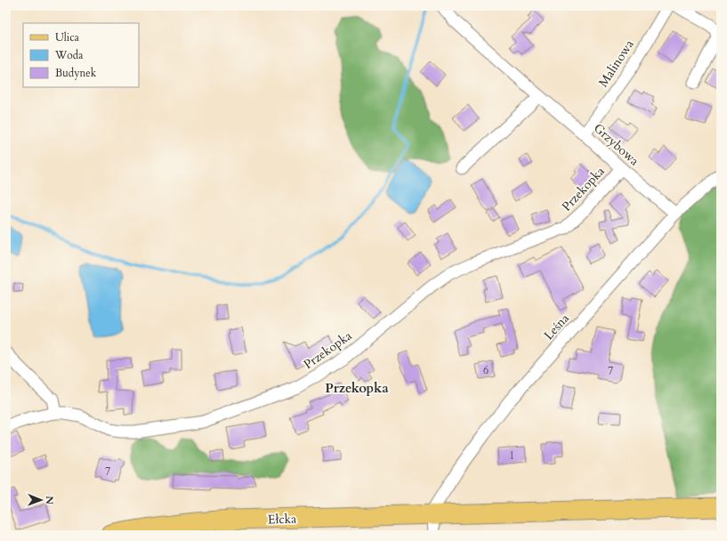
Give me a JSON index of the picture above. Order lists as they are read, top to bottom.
{
  "streets": {
    "main road": ["Ełcka"],
    "street": [
      "Malinowa",
      "Grzybowa",
      "Przekopka",
      "Leśna"
    ]
  },
  "crossings": [
    ["Malinowa", "Grzybowa"],
    ["Grzybowa", "Przekopka"],
    ["Grzybowa", "Leśna"],
    ["Leśna", "Ełcka"]
  ],
  "districts": ["Przekopka"],
  "house_numbers": [
    "6",
    "7",
    "1",
    "7"
  ],
  "legend": ["Ulica", "Woda", "Budynek"],
  "north": "right"
}
